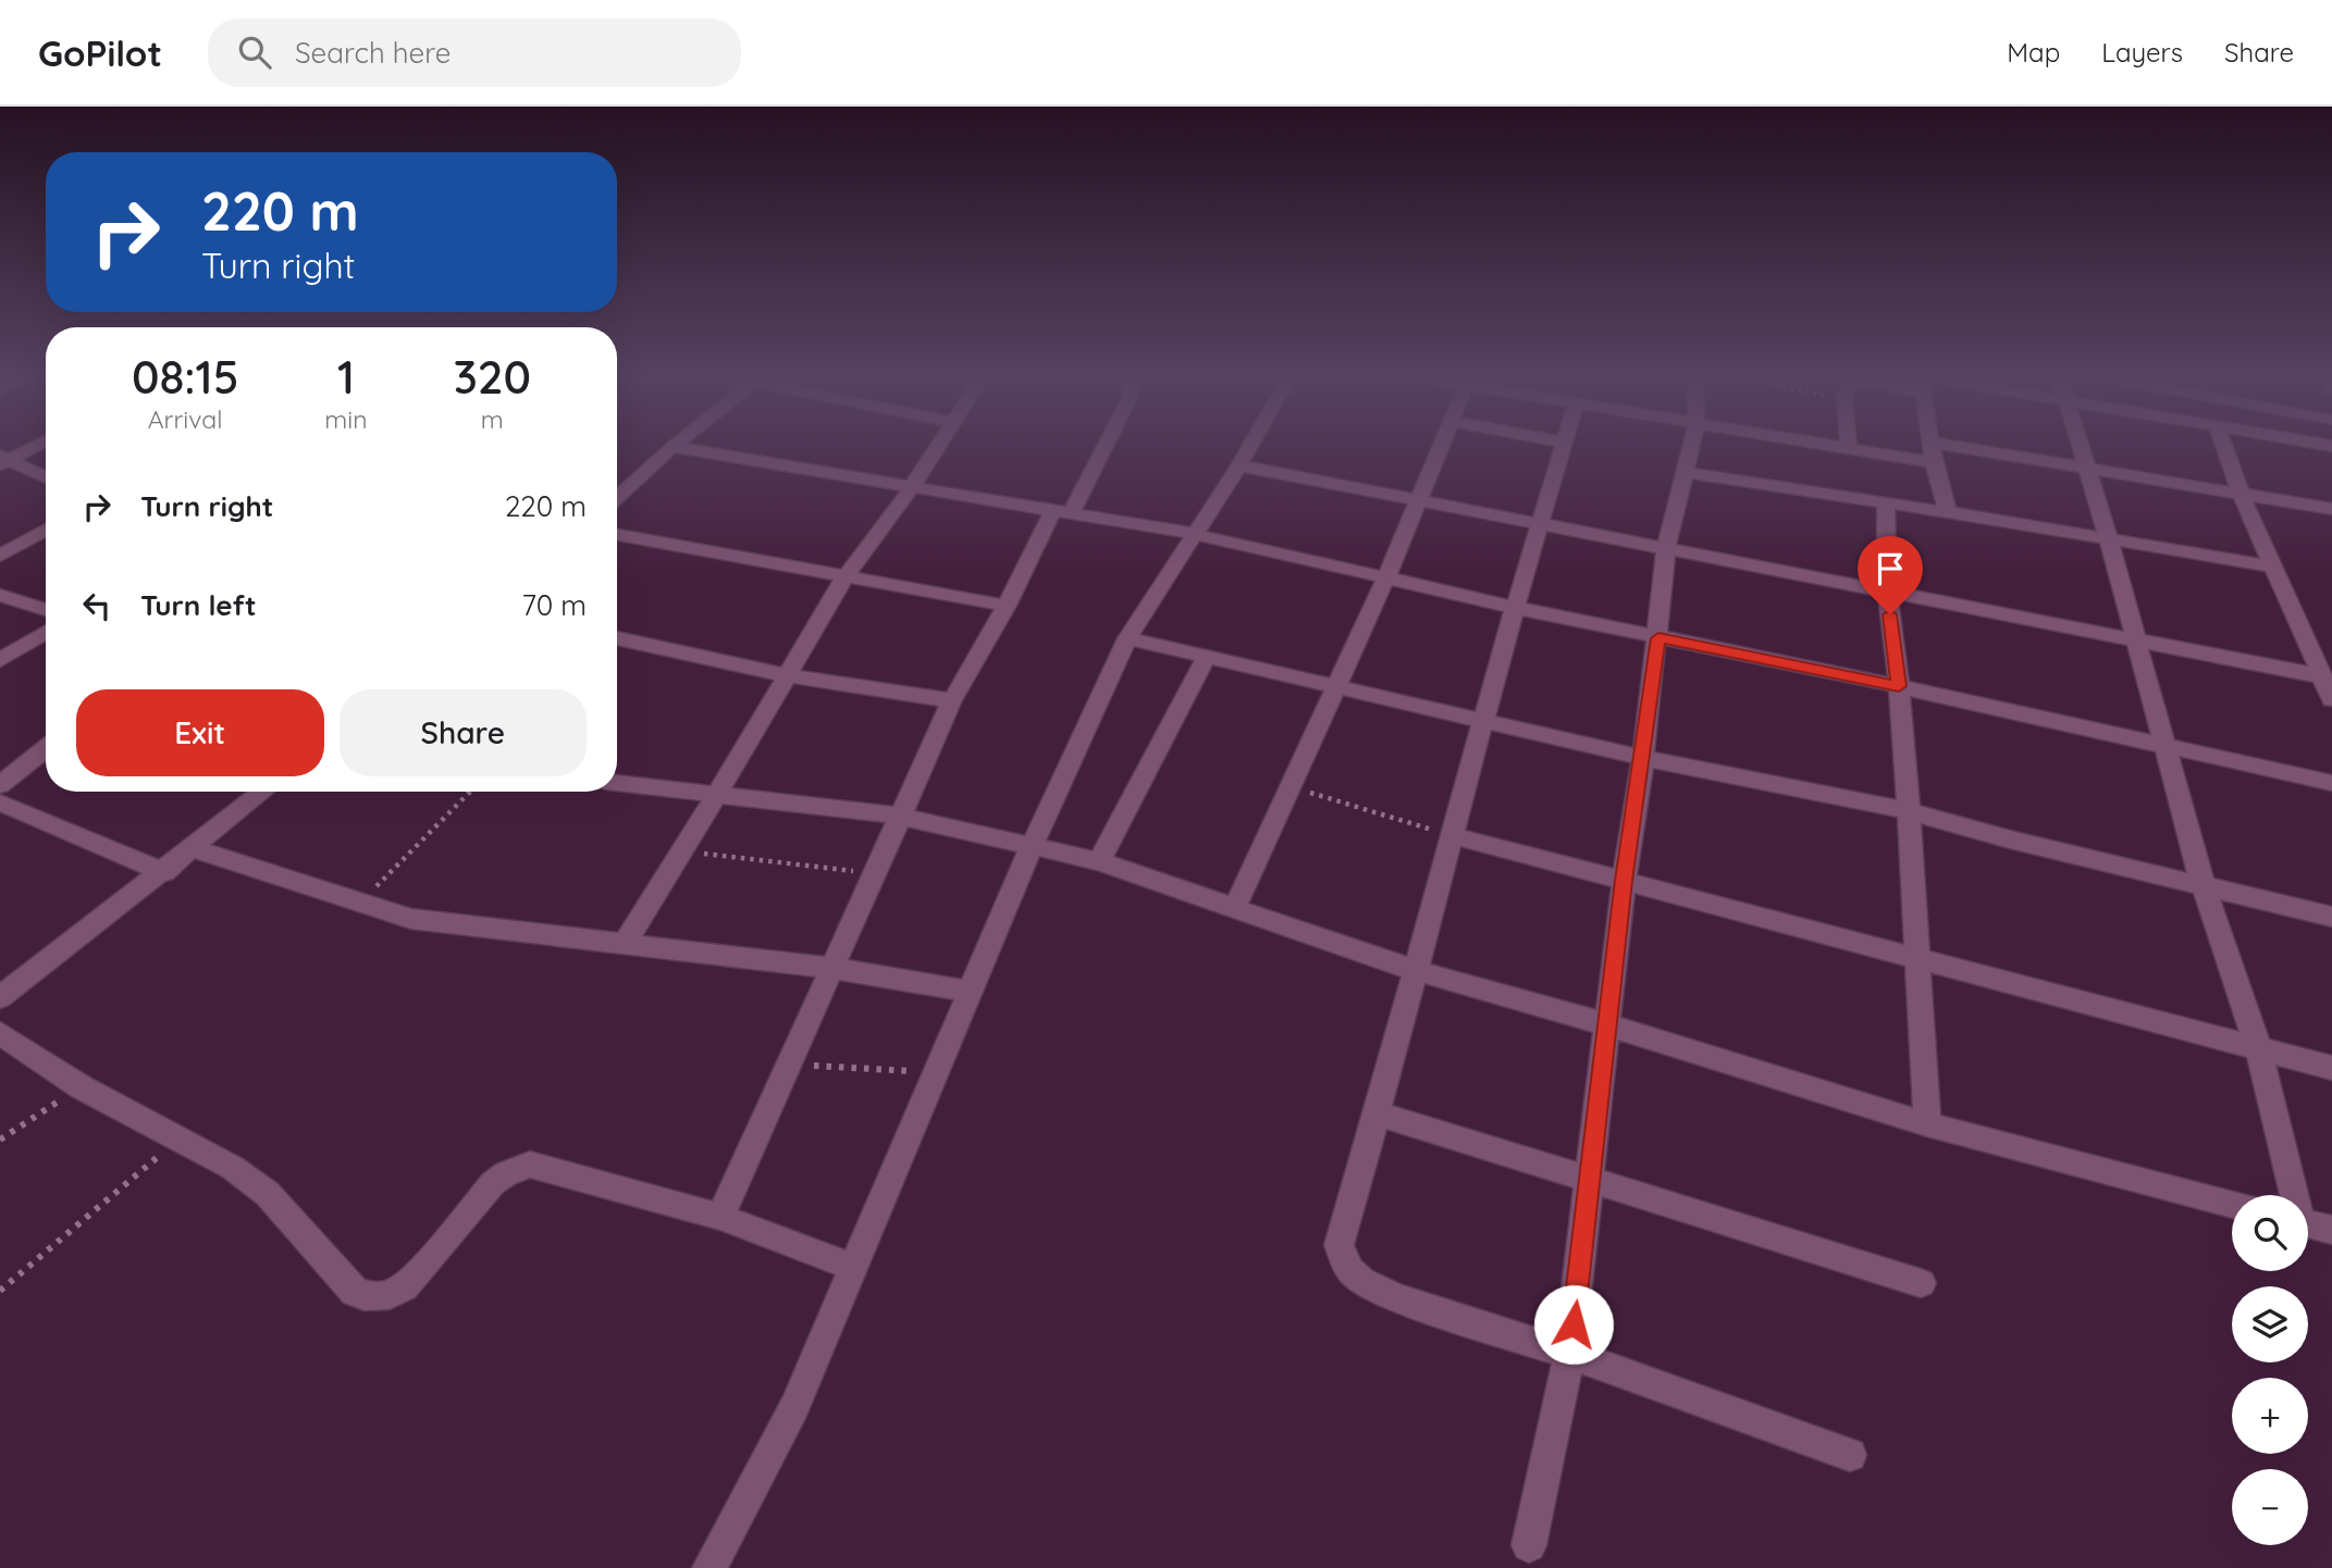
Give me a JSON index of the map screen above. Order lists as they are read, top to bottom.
{
  "page": {
    "header": "GoPilot",
    "search": "Search here",
    "nav": ["Map", "Layers", "Share"],
    "turn": ["220 m", "Turn right"],
    "eta": [
      "08:15",
      "Arrival",
      "1",
      "min",
      "320",
      "m"
    ],
    "list": [
      {
        "name": "Turn right",
        "value": "220 m"
      },
      {
        "name": "Turn left",
        "value": "70 m"
      }
    ],
    "buttons": ["Exit", "Share"],
    "map_buttons": ["+", "−"]
  }
}
